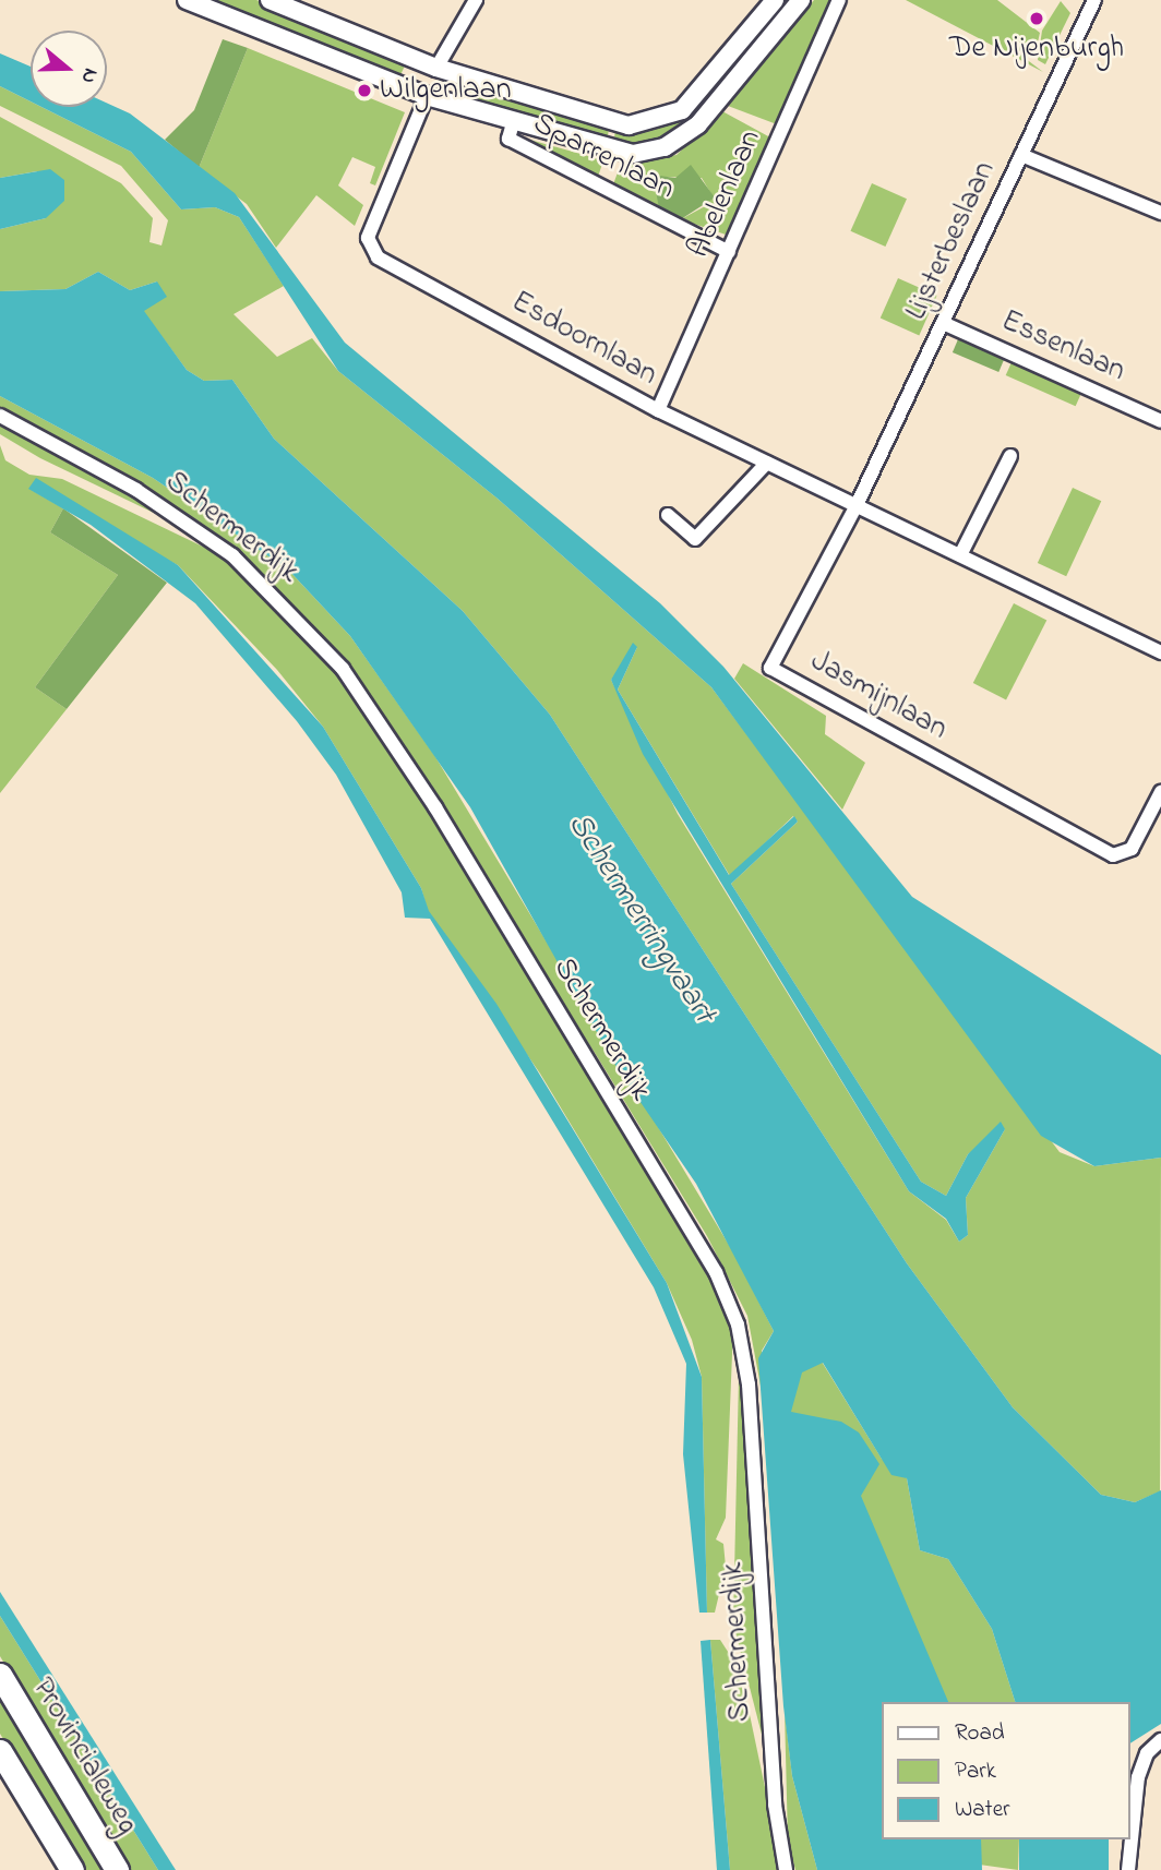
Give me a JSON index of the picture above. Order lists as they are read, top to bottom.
{
  "streets": {
    "highway": ["Provincialeweg"],
    "street": [
      "Sparrenlaan",
      "Abelenlaan",
      "Lijsterbeslaan",
      "Esdoornlaan",
      "Essenlaan",
      "Schermerdijk",
      "Jasmijnlaan"
    ]
  },
  "crossings": [
    ["Sparrenlaan", "Abelenlaan"],
    ["Abelenlaan", "Esdoornlaan"],
    ["Lijsterbeslaan", "Esdoornlaan"],
    ["Lijsterbeslaan", "Essenlaan"],
    ["Lijsterbeslaan", "Jasmijnlaan"],
    ["Esdoornlaan", "Jasmijnlaan"]
  ],
  "water": ["Schermerringvaart"],
  "places": ["De Nijenburgh", "Wilgenlaan"],
  "legend": ["Road", "Park", "Water"],
  "north": "right"
}
